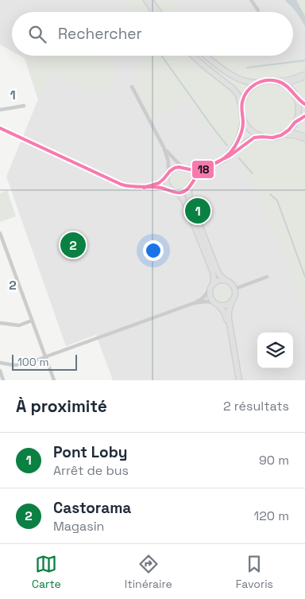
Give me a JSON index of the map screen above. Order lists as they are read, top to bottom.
{
  "lines": ["transit line 18"],
  "scale_bar": "100 m",
  "page": {
    "search": "Rechercher",
    "pins": ["1", "2"],
    "scale": "100 m",
    "heading": ["À proximité", "2 résultats"],
    "list": [
      {
        "mark": "1",
        "name": "Pont Loby",
        "note": "Arrêt de bus",
        "value": "90 m"
      },
      {
        "mark": "2",
        "name": "Castorama",
        "note": "Magasin",
        "value": "120 m"
      }
    ],
    "nav": ["Carte", "Itinéraire", "Favoris"]
  },
  "grid": {
    "rows": ["1", "2"]
  }
}
